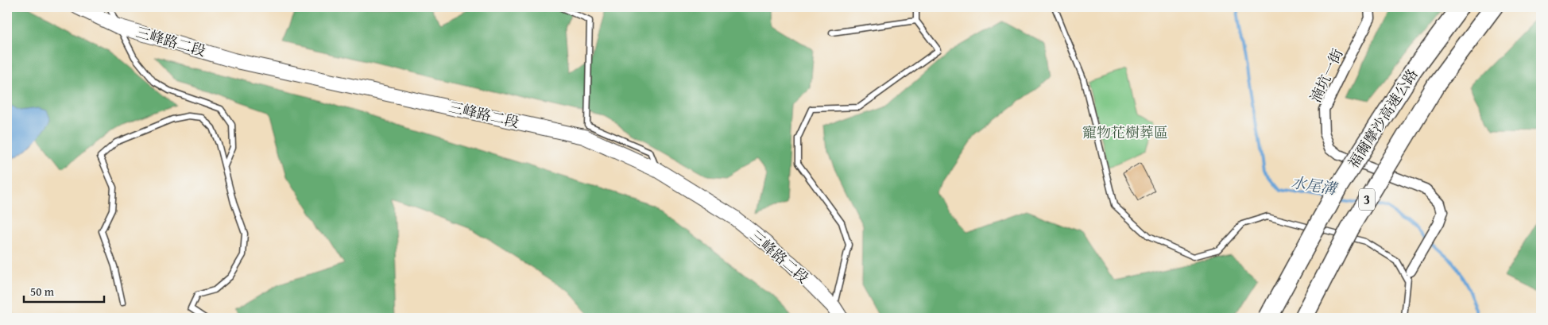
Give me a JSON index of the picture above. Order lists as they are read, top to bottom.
{
  "streets": {
    "highway": ["福爾摩沙高速公路", "3"],
    "street": ["三峰路二段", "湳坑一街"]
  },
  "water": ["水尾溝"],
  "parks": ["寵物花樹葬區"],
  "scale_bar": "50 m"
}
